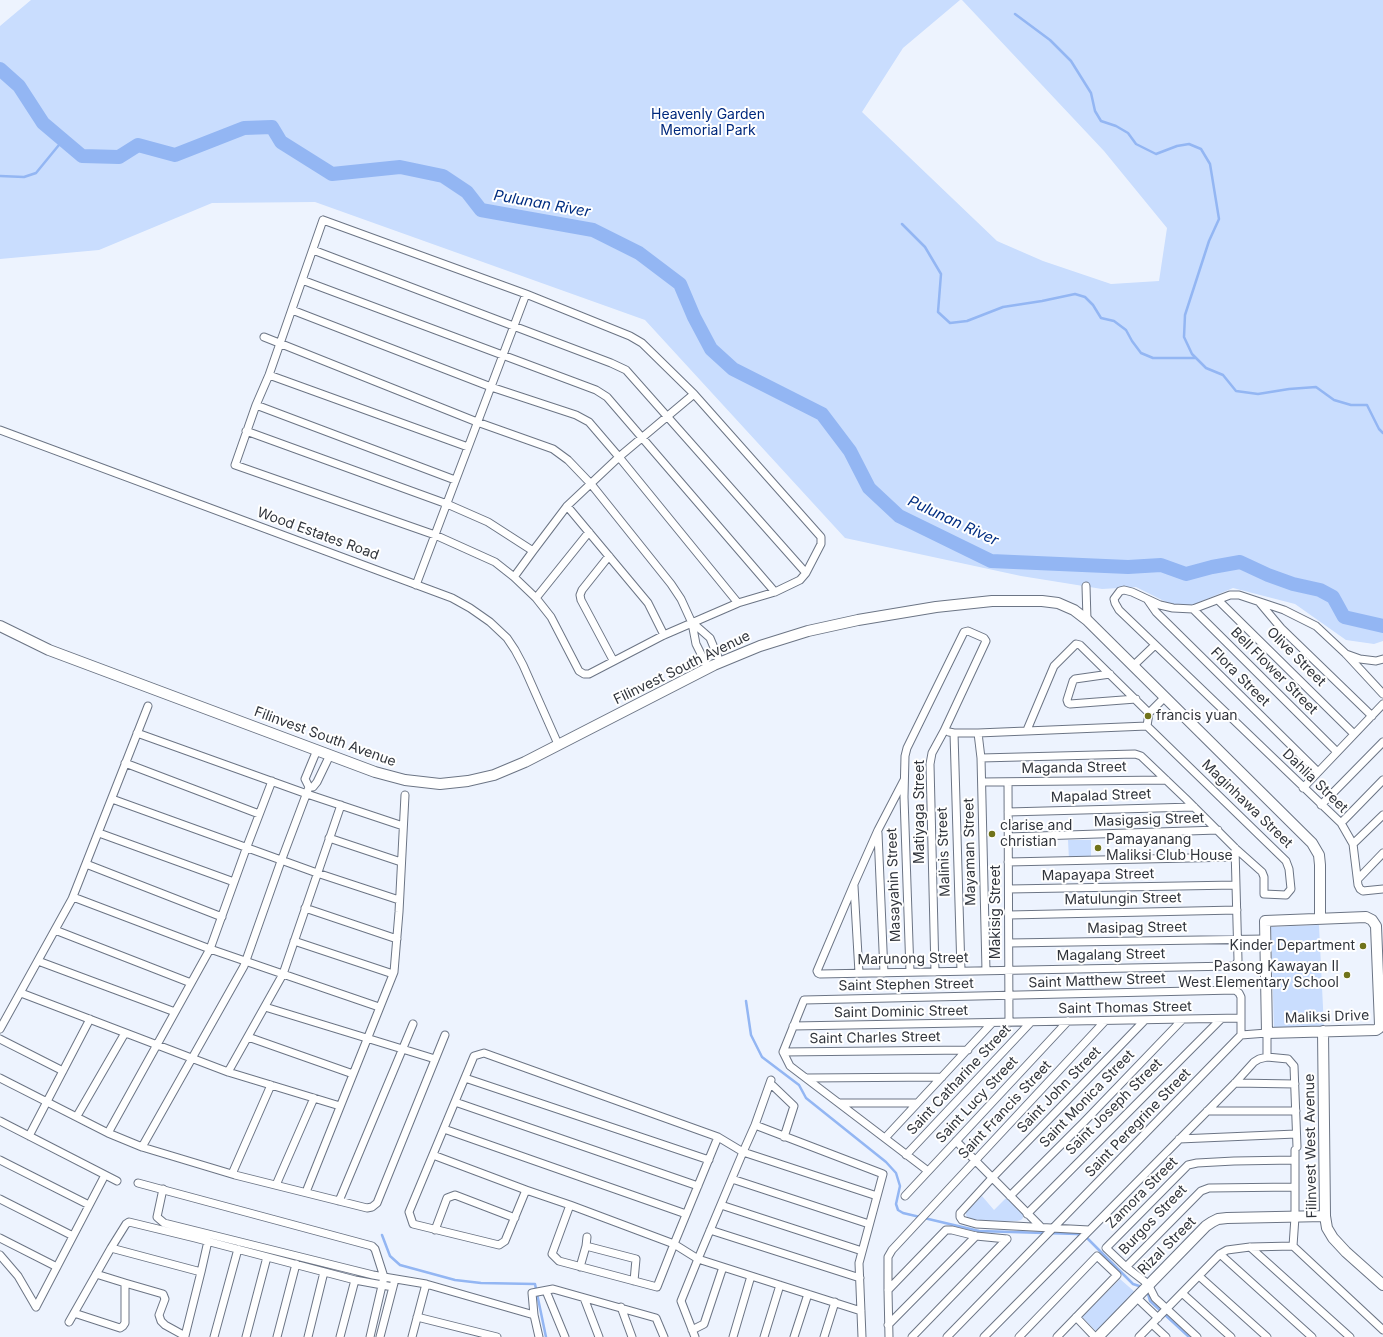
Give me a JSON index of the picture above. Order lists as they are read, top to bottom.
{
  "streets": {
    "street": [
      "Wood Estates Road",
      "Olive Street",
      "Filinvest South Avenue",
      "Bell Flower Street",
      "Flora Street",
      "Maganda Street",
      "Dahlia Street",
      "Mapalad Street",
      "Maginhawa Street",
      "Matiyaga Street",
      "Masigasig Street",
      "Malinis Street",
      "Mayaman Street",
      "Mapayapa Street",
      "Masayahin Street",
      "Matulungin Street",
      "Makisig Street",
      "Masipag Street",
      "Magalang Street",
      "Marunong Street",
      "Saint Matthew Street",
      "Saint Stephen Street",
      "Saint Thomas Street",
      "Saint Dominic Street",
      "Maliksi Drive",
      "Saint Charles Street",
      "Saint Catharine Street",
      "Saint John Street",
      "Saint Monica Street",
      "Saint Lucy Street",
      "Saint Joseph Street",
      "Saint Francis Street",
      "Saint Peregrine Street",
      "Filinvest West Avenue",
      "Zamora Street",
      "Burgos Street",
      "Rizal Street"
    ]
  },
  "crossings": [
    ["Wood Estates Road", "Filinvest South Avenue"],
    ["Filinvest South Avenue", "Maliksi Drive"],
    ["Flora Street", "Dahlia Street"],
    ["Maganda Street", "Mayaman Street"],
    ["Maganda Street", "Makisig Street"],
    ["Mapalad Street", "Makisig Street"],
    ["Matiyaga Street", "Masayahin Street"],
    ["Matiyaga Street", "Marunong Street"],
    ["Masigasig Street", "Makisig Street"],
    ["Malinis Street", "Marunong Street"],
    ["Mayaman Street", "Marunong Street"],
    ["Mapayapa Street", "Makisig Street"],
    ["Masayahin Street", "Marunong Street"],
    ["Matulungin Street", "Makisig Street"],
    ["Makisig Street", "Masipag Street"],
    ["Makisig Street", "Magalang Street"],
    ["Makisig Street", "Marunong Street"],
    ["Makisig Street", "Saint Matthew Street"],
    ["Makisig Street", "Saint Stephen Street"],
    ["Makisig Street", "Saint Thomas Street"],
    ["Makisig Street", "Saint Dominic Street"],
    ["Masipag Street", "Magalang Street"],
    ["Masipag Street", "Maliksi Drive"],
    ["Magalang Street", "Marunong Street"],
    ["Saint Matthew Street", "Saint Stephen Street"],
    ["Saint Matthew Street", "Saint Thomas Street"],
    ["Saint Matthew Street", "Saint Peregrine Street"],
    ["Saint Stephen Street", "Saint Dominic Street"],
    ["Saint Thomas Street", "Saint Dominic Street"],
    ["Saint Thomas Street", "Saint Catharine Street"],
    ["Saint Thomas Street", "Saint John Street"],
    ["Saint Thomas Street", "Saint Monica Street"],
    ["Saint Thomas Street", "Saint Lucy Street"],
    ["Saint Thomas Street", "Saint Joseph Street"],
    ["Saint Thomas Street", "Saint Francis Street"],
    ["Maliksi Drive", "Filinvest West Avenue"],
    ["Filinvest West Avenue", "Rizal Street"],
    ["Zamora Street", "Burgos Street"]
  ],
  "water": ["Pulunan River"],
  "parks": ["Heavenly Garden Memorial Park"],
  "places": [
    "francis yuan",
    "clarise and christian",
    "Pamayanang Maliksi Club House",
    "Kinder Department",
    "Pasong Kawayan II West Elementary School"
  ]
}
